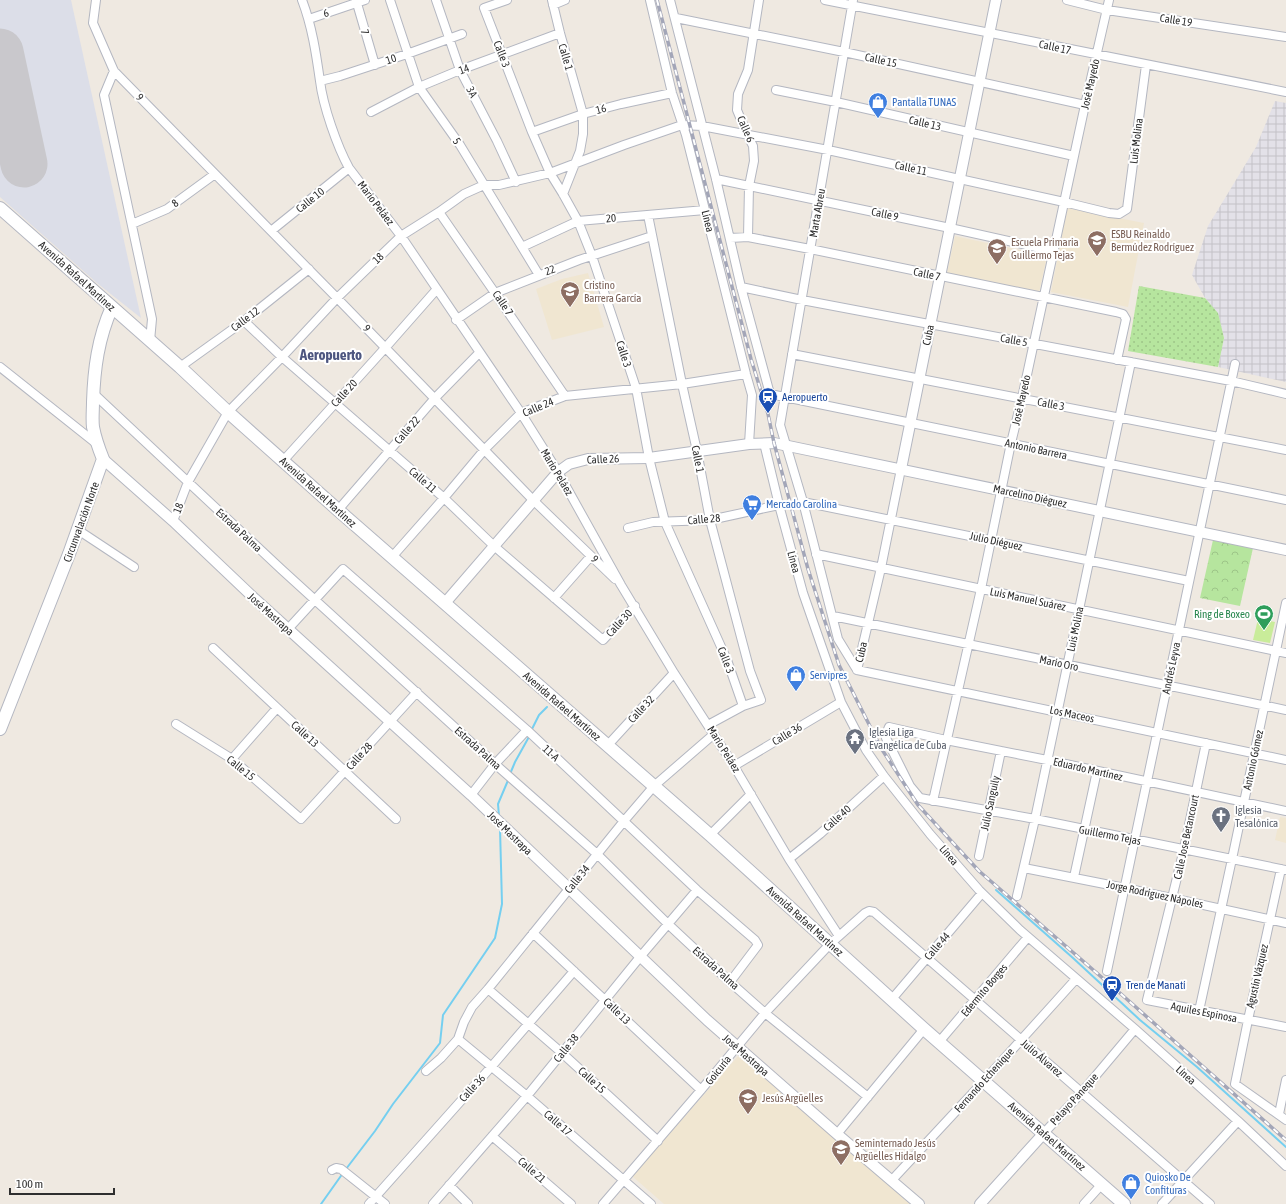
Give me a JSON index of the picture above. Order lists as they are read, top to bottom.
{
  "streets": {
    "main road": ["Avenida Rafael Martínez", "Circunvalación Norte"],
    "street": [
      "6",
      "Calle 19",
      "7",
      "Calle 17",
      "Calle 3",
      "Calle 1",
      "10",
      "Calle 15",
      "14",
      "José Mayedo",
      "3A",
      "9",
      "16",
      "Calle 13",
      "Calle 6",
      "5",
      "Luis Molina",
      "Calle 11",
      "Calle 10",
      "8",
      "Mario Peláez",
      "Marta Abreu",
      "Calle 9",
      "20",
      "Línea",
      "18",
      "22",
      "Calle 7",
      "Calle 12",
      "Cuba",
      "Calle 5",
      "Calle 20",
      "Calle 24",
      "Calle 22",
      "Antonio Barrera",
      "Calle 26",
      "Marcelino Diéguez",
      "Calle 28",
      "Estrada Palma",
      "Julio Diéguez",
      "Luis Manuel Suárez",
      "José Mastrapa",
      "Calle 30",
      "Mario Oro",
      "Andrés Leyva",
      "Calle 32",
      "Los Maceos",
      "Calle 36",
      "11-A",
      "Antonio Gómez",
      "Eduardo Martínez",
      "Julio Sanguily",
      "Calle 40",
      "Guillermo Tejas",
      "Calle Jose Betancourt",
      "Calle 34",
      "Jorge Rodríguez Nápoles",
      "Calle 44",
      "Agustín Vázquez",
      "Edermito Borges",
      "Aquiles Espinosa",
      "Calle 38",
      "Julio Álvarez",
      "Goicuría",
      "Fernando Echenique",
      "Pelayo Paneque",
      "Calle 21"
    ]
  },
  "crossings": [
    ["6", "7"],
    ["6", "Mario Peláez"],
    ["Calle 19", "José Mayedo"],
    ["7", "10"],
    ["Calle 17", "José Mayedo"],
    ["Calle 17", "Luis Molina"],
    ["Calle 17", "Marta Abreu"],
    ["Calle 17", "Cuba"],
    ["Calle 17", "Calle 36"],
    ["Calle 17", "Calle 34"],
    ["Calle 17", "Calle 38"],
    ["Calle 17", "Goicuría"],
    ["Calle 3", "Calle 1"],
    ["Calle 3", "14"],
    ["Calle 3", "José Mayedo"],
    ["Calle 3", "16"],
    ["Calle 3", "Luis Molina"],
    ["Calle 3", "Marta Abreu"],
    ["Calle 3", "20"],
    ["Calle 3", "18"],
    ["Calle 3", "22"],
    ["Calle 3", "Cuba"],
    ["Calle 3", "Calle 24"],
    ["Calle 3", "Calle 26"],
    ["Calle 3", "Calle 28"],
    ["Calle 3", "Andrés Leyva"],
    ["Calle 1", "14"],
    ["Calle 1", "16"],
    ["Calle 1", "20"],
    ["Calle 1", "18"],
    ["Calle 1", "22"],
    ["Calle 1", "Calle 24"],
    ["Calle 1", "Calle 26"],
    ["Calle 1", "Calle 28"],
    ["10", "3A"],
    ["10", "5"],
    ["10", "Mario Peláez"],
    ["Calle 15", "José Mayedo"],
    ["Calle 15", "Calle 6"],
    ["Calle 15", "Marta Abreu"],
    ["Calle 15", "Línea"],
    ["Calle 15", "Cuba"],
    ["Calle 15", "Calle 28"],
    ["Calle 15", "Calle 36"],
    ["Calle 15", "Calle 34"],
    ["Calle 15", "Calle 38"],
    ["Calle 15", "Goicuría"],
    ["14", "3A"],
    ["14", "5"],
    ["José Mayedo", "Calle 13"],
    ["José Mayedo", "Calle 11"],
    ["José Mayedo", "Calle 9"],
    ["José Mayedo", "Calle 7"],
    ["José Mayedo", "Calle 5"],
    ["José Mayedo", "Antonio Barrera"],
    ["José Mayedo", "Marcelino Diéguez"],
    ["José Mayedo", "Julio Diéguez"],
    ["José Mayedo", "Luis Manuel Suárez"],
    ["José Mayedo", "Mario Oro"],
    ["José Mayedo", "Los Maceos"],
    ["José Mayedo", "Eduardo Martínez"],
    ["José Mayedo", "Guillermo Tejas"],
    ["3A", "18"],
    ["9", "Calle 10"],
    ["9", "8"],
    ["9", "Mario Peláez"],
    ["9", "18"],
    ["9", "Calle 12"],
    ["9", "Calle 20"],
    ["9", "Calle 24"],
    ["9", "Calle 22"],
    ["9", "Calle 26"],
    ["16", "Línea"],
    ["Calle 13", "Marta Abreu"],
    ["Calle 13", "Cuba"],
    ["Calle 13", "Calle 28"],
    ["Calle 13", "Calle 36"],
    ["Calle 13", "Calle 34"],
    ["Calle 13", "Calle 38"],
    ["Calle 13", "Goicuría"],
    ["Calle 6", "Calle 11"],
    ["Calle 6", "Calle 9"],
    ["Calle 6", "Calle 7"],
    ["5", "20"],
    ["5", "18"],
    ["5", "22"],
    ["Luis Molina", "Calle 11"],
    ["Luis Molina", "Calle 5"],
    ["Luis Molina", "Antonio Barrera"],
    ["Luis Molina", "Marcelino Diéguez"],
    ["Luis Molina", "Julio Diéguez"],
    ["Luis Molina", "Luis Manuel Suárez"],
    ["Luis Molina", "Mario Oro"],
    ["Luis Molina", "Los Maceos"],
    ["Luis Molina", "Eduardo Martínez"],
    ["Luis Molina", "Guillermo Tejas"],
    ["Luis Molina", "Jorge Rodríguez Nápoles"],
    ["Calle 11", "Marta Abreu"],
    ["Calle 11", "Línea"],
    ["Calle 11", "18"],
    ["Calle 11", "Calle 12"],
    ["Calle 11", "Cuba"],
    ["Calle 11", "Calle 20"],
    ["Calle 11", "Calle 24"],
    ["Calle 11", "Calle 22"],
    ["Calle 11", "Calle 26"],
    ["Calle 11", "Calle 30"],
    ["Calle 10", "Mario Peláez"],
    ["Mario Peláez", "18"],
    ["Mario Peláez", "22"],
    ["Mario Peláez", "Avenida Rafael Martínez"],
    ["Mario Peláez", "Calle 20"],
    ["Mario Peláez", "Calle 24"],
    ["Mario Peláez", "Calle 22"],
    ["Mario Peláez", "Calle 26"],
    ["Mario Peláez", "Calle 30"],
    ["Mario Peláez", "Calle 32"],
    ["Mario Peláez", "Calle 36"],
    ["Mario Peláez", "Calle 40"],
    ["Mario Peláez", "Calle 34"],
    ["Mario Peláez", "Goicuría"],
    ["Marta Abreu", "Calle 9"],
    ["Marta Abreu", "Línea"],
    ["Marta Abreu", "Calle 7"],
    ["Marta Abreu", "Calle 5"],
    ["Marta Abreu", "Antonio Barrera"],
    ["Marta Abreu", "Marcelino Diéguez"],
    ["Calle 9", "Línea"],
    ["Calle 9", "Cuba"],
    ["20", "Línea"],
    ["Línea", "18"],
    ["Línea", "Calle 7"],
    ["Línea", "Calle 5"],
    ["Línea", "Calle 24"],
    ["Línea", "Antonio Barrera"],
    ["Línea", "Calle 26"],
    ["Línea", "Marcelino Diéguez"],
    ["Línea", "Calle 28"],
    ["Línea", "Calle 36"],
    ["Línea", "Calle 40"],
    ["Línea", "Calle 44"],
    ["Línea", "Edermito Borges"],
    ["Línea", "Fernando Echenique"],
    ["Línea", "Pelayo Paneque"],
    ["18", "Calle 7"],
    ["18", "Avenida Rafael Martínez"],
    ["18", "Estrada Palma"],
    ["18", "José Mastrapa"],
    ["22", "Calle 7"],
    ["Calle 7", "Cuba"],
    ["Calle 7", "Calle 5"],
    ["Calle 7", "Calle 24"],
    ["Avenida Rafael Martínez", "Calle 12"],
    ["Avenida Rafael Martínez", "Calle 20"],
    ["Avenida Rafael Martínez", "Calle 24"],
    ["Avenida Rafael Martínez", "Calle 22"],
    ["Avenida Rafael Martínez", "Calle 26"],
    ["Avenida Rafael Martínez", "Calle 32"],
    ["Avenida Rafael Martínez", "Calle 34"],
    ["Avenida Rafael Martínez", "Calle 44"],
    ["Avenida Rafael Martínez", "Edermito Borges"],
    ["Avenida Rafael Martínez", "Goicuría"],
    ["Avenida Rafael Martínez", "Fernando Echenique"],
    ["Avenida Rafael Martínez", "Pelayo Paneque"],
    ["Cuba", "Calle 5"],
    ["Cuba", "Antonio Barrera"],
    ["Cuba", "Marcelino Diéguez"],
    ["Cuba", "Julio Diéguez"],
    ["Cuba", "Luis Manuel Suárez"],
    ["Cuba", "Mario Oro"],
    ["Cuba", "Los Maceos"],
    ["Calle 5", "Andrés Leyva"],
    ["Antonio Barrera", "Andrés Leyva"],
    ["Calle 26", "Marcelino Diéguez"],
    ["Marcelino Diéguez", "Andrés Leyva"],
    ["Calle 28", "Estrada Palma"],
    ["Calle 28", "José Mastrapa"],
    ["Circunvalación Norte", "José Mastrapa"],
    ["Estrada Palma", "11-A"],
    ["Estrada Palma", "Calle 34"],
    ["Estrada Palma", "Calle 38"],
    ["Estrada Palma", "Goicuría"],
    ["Julio Diéguez", "Andrés Leyva"],
    ["Luis Manuel Suárez", "Andrés Leyva"],
    ["Luis Manuel Suárez", "Antonio Gómez"],
    ["José Mastrapa", "Calle 34"],
    ["José Mastrapa", "Calle 38"],
    ["José Mastrapa", "Goicuría"],
    ["José Mastrapa", "Fernando Echenique"],
    ["Mario Oro", "Andrés Leyva"],
    ["Mario Oro", "Antonio Gómez"],
    ["Andrés Leyva", "Los Maceos"],
    ["Andrés Leyva", "Eduardo Martínez"],
    ["Andrés Leyva", "Guillermo Tejas"],
    ["Andrés Leyva", "Jorge Rodríguez Nápoles"],
    ["Los Maceos", "Antonio Gómez"],
    ["Los Maceos", "Calle Jose Betancourt"],
    ["11-A", "Calle 34"],
    ["11-A", "Calle 38"],
    ["Antonio Gómez", "Eduardo Martínez"],
    ["Antonio Gómez", "Guillermo Tejas"],
    ["Antonio Gómez", "Jorge Rodríguez Nápoles"],
    ["Antonio Gómez", "Aquiles Espinosa"],
    ["Eduardo Martínez", "Julio Sanguily"],
    ["Eduardo Martínez", "Guillermo Tejas"],
    ["Eduardo Martínez", "Calle Jose Betancourt"],
    ["Julio Sanguily", "Guillermo Tejas"],
    ["Guillermo Tejas", "Calle Jose Betancourt"],
    ["Guillermo Tejas", "Agustín Vázquez"],
    ["Calle Jose Betancourt", "Jorge Rodríguez Nápoles"],
    ["Calle Jose Betancourt", "Aquiles Espinosa"],
    ["Jorge Rodríguez Nápoles", "Agustín Vázquez"],
    ["Calle 44", "Julio Álvarez"],
    ["Agustín Vázquez", "Aquiles Espinosa"],
    ["Edermito Borges", "Julio Álvarez"],
    ["Calle 38", "Calle 21"],
    ["Julio Álvarez", "Goicuría"],
    ["Julio Álvarez", "Fernando Echenique"],
    ["Julio Álvarez", "Pelayo Paneque"]
  ],
  "districts": ["Aeropuerto"],
  "places": {
    "shop": ["Pantalla TUNAS", "Servipres", "Quiosko De Confituras"],
    "school or university": [
      "ESBU Reinaldo Bermúdez Rodríguez",
      "Escuela Primaria Guillermo Tejas",
      "Cristino Barrera García",
      "Jesús Argüelles",
      "Seminternado Jesús Argüelles Hidalgo"
    ],
    "station": ["Aeropuerto", "Tren de Manatí"],
    "supermarket": ["Mercado Carolina"],
    "sports": ["Ring de Boxeo"],
    "temple": ["Iglesia Liga Evangélica de Cuba"],
    "church": ["Iglesia Tesalónica"]
  },
  "scale_bar": "100 m"
}
